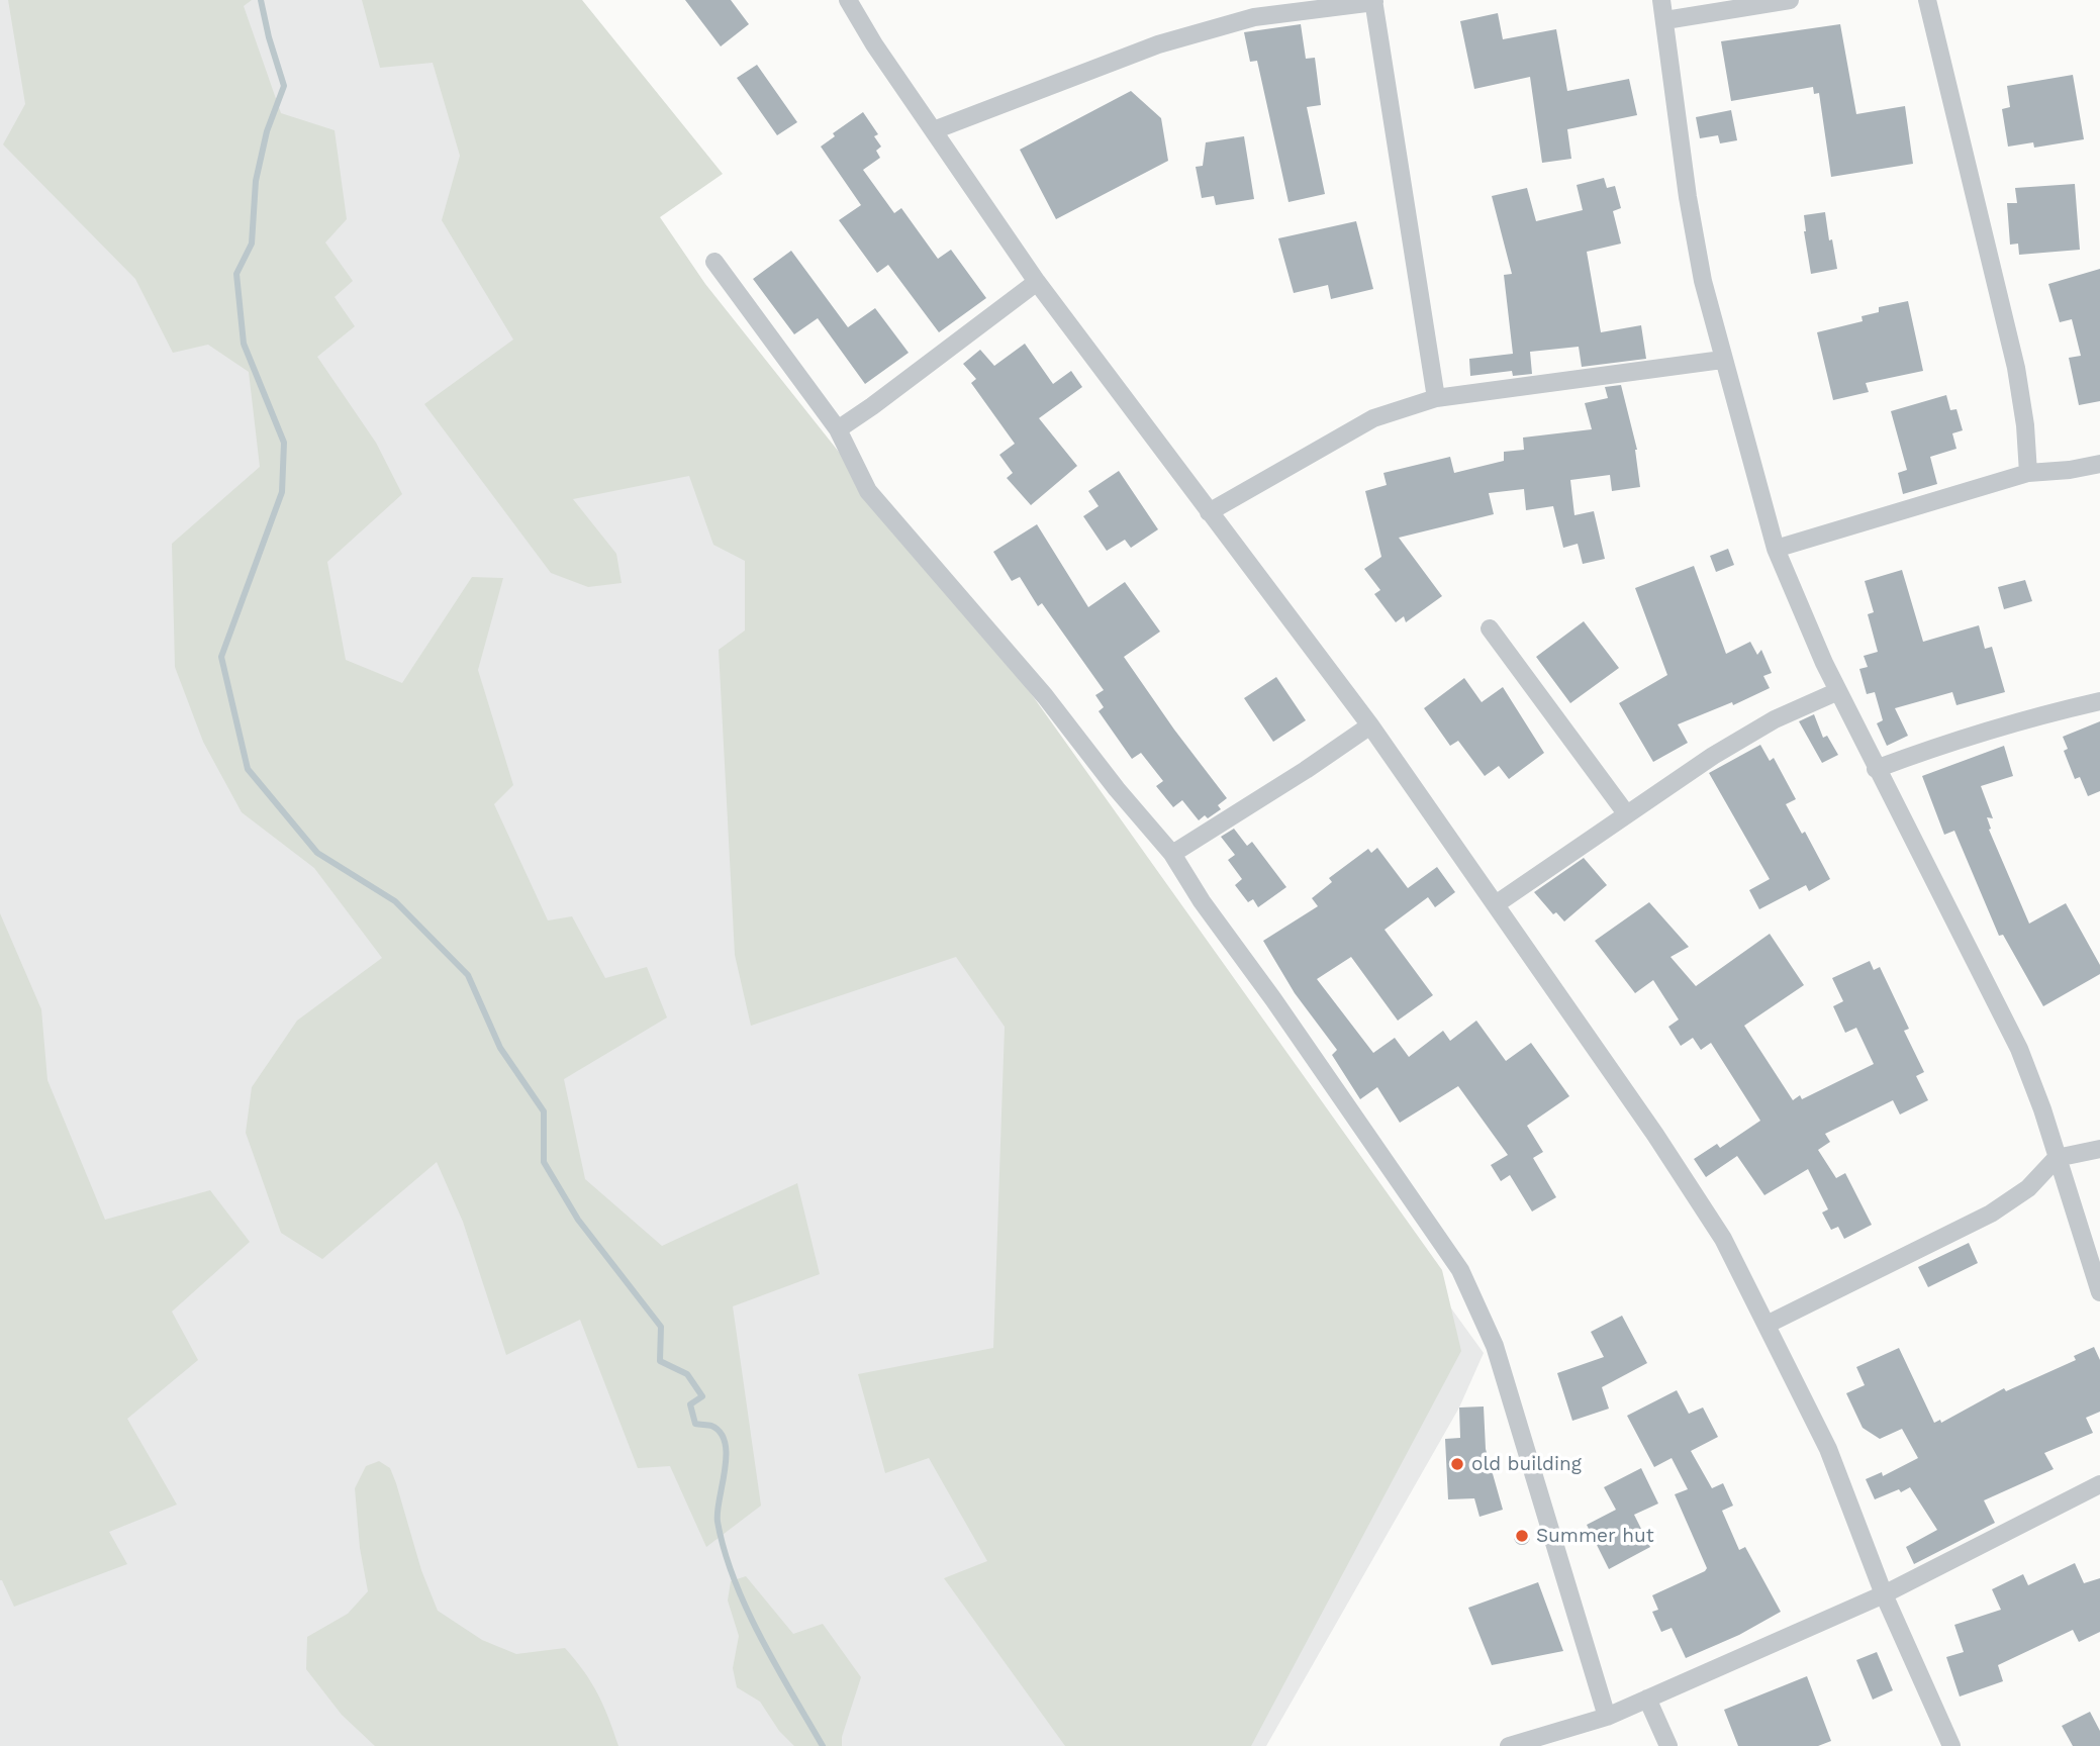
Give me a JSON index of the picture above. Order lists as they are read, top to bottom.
{
  "places": ["old building", "Summer hut"]
}
